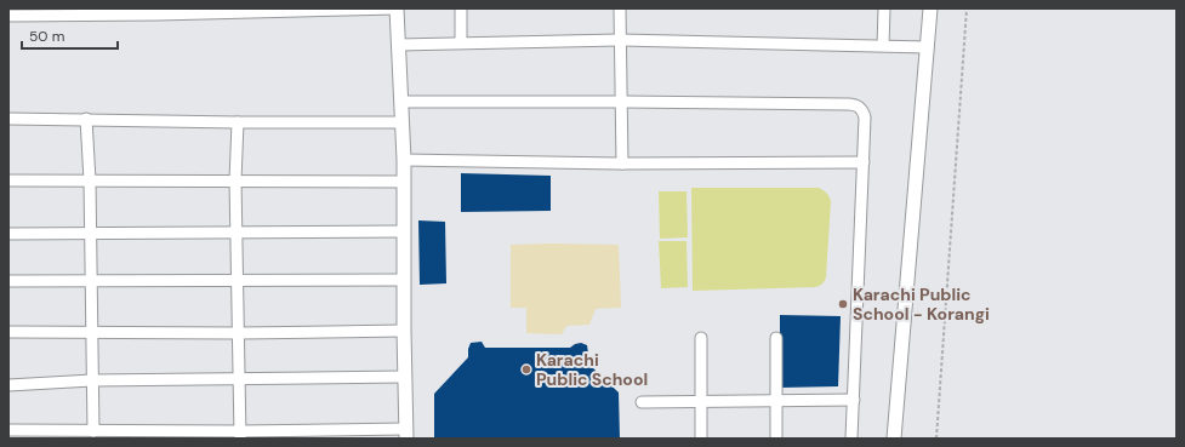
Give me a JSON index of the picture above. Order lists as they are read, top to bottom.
{
  "places": ["Karachi Public School - Korangi", "Karachi Public School"],
  "scale_bar": "50 m"
}
